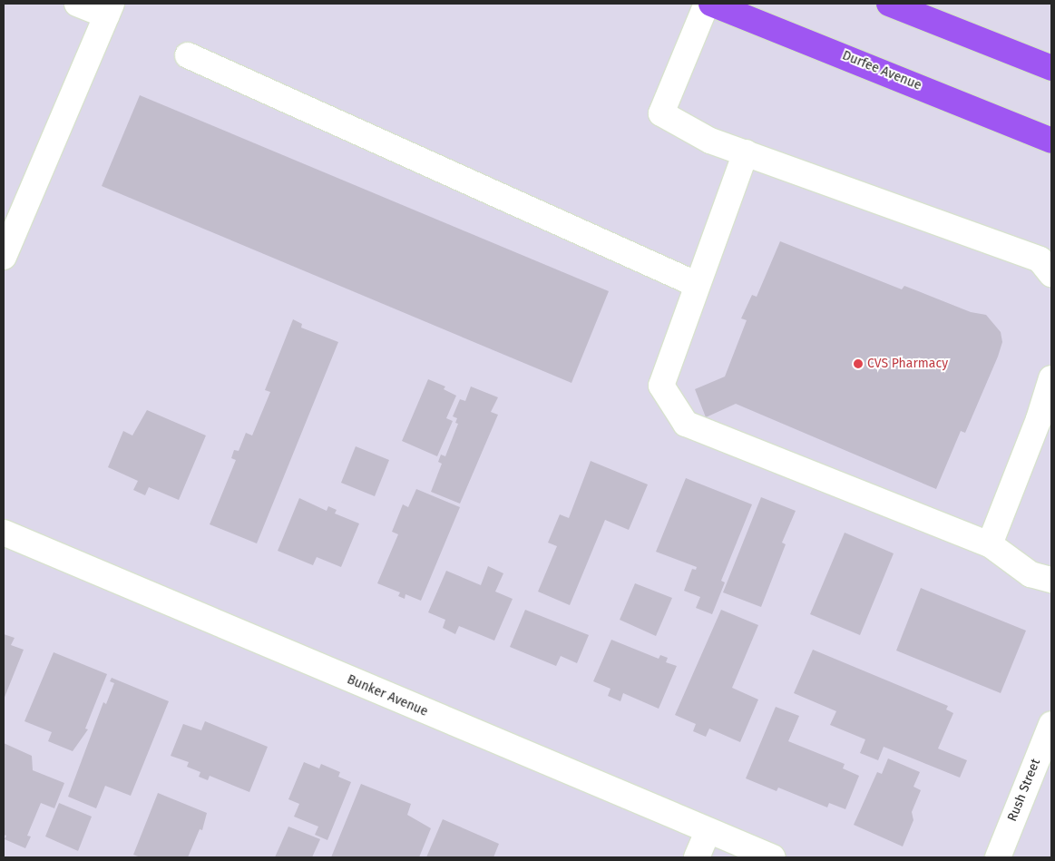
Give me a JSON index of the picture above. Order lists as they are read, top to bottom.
{
  "streets": {
    "main road": ["Durfee Avenue"],
    "street": ["Bunker Avenue", "Rush Street"]
  },
  "places": ["CVS Pharmacy"]
}
